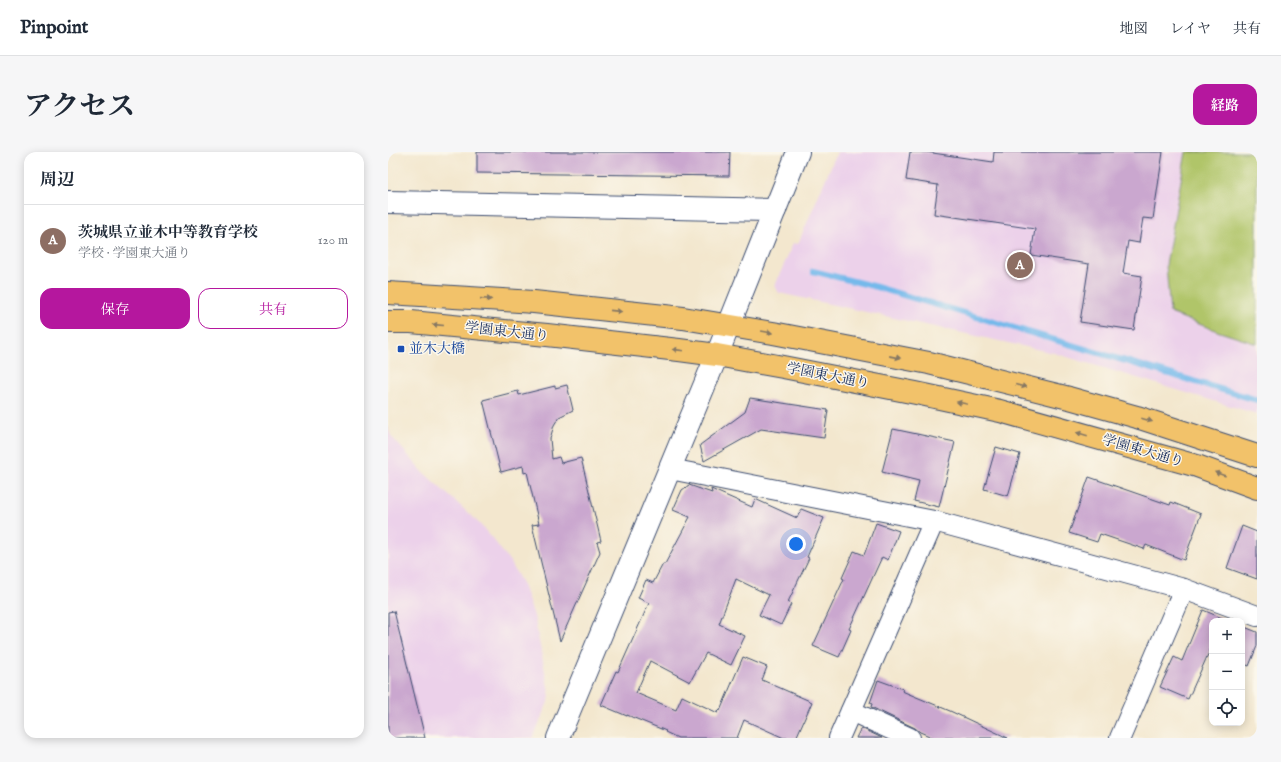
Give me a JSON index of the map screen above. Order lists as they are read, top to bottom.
{
  "streets": {
    "main road": ["学園東大通り"]
  },
  "places": {
    "transit": ["並木大橋"]
  },
  "page": {
    "header": "Pinpoint",
    "nav": ["地図", "レイヤ", "共有"],
    "title": "アクセス",
    "buttons": [
      "経路",
      ["保存", "共有"]
    ],
    "heading": "周辺",
    "list": [
      {
        "mark": "A",
        "name": "茨城県立並木中等教育学校",
        "note": "学校 · 学園東大通り",
        "value": "120 m"
      }
    ],
    "pins": "A",
    "map_buttons": ["+", "−"]
  }
}
